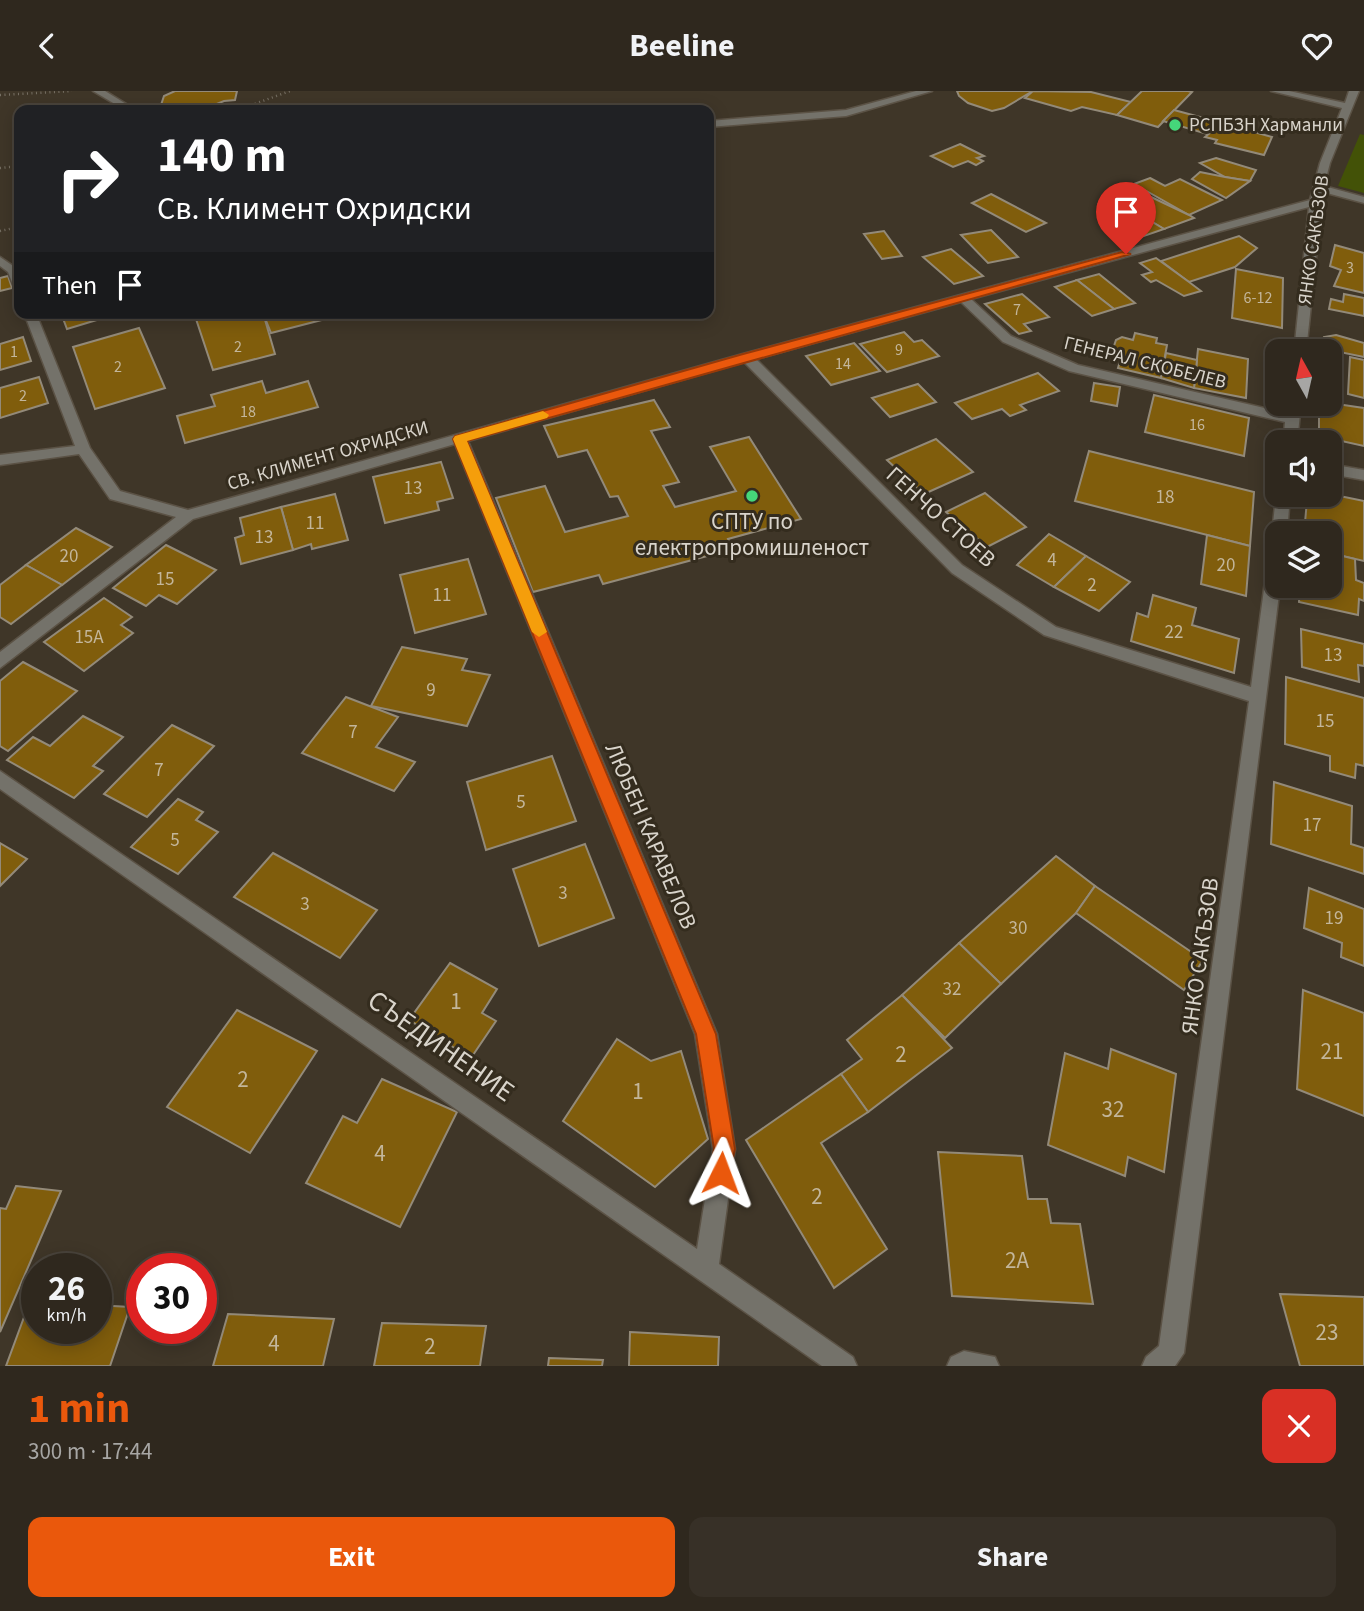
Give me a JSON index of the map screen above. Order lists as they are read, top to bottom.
{
  "streets": {
    "street": [
      "ЯНКО САКЪЗОВ",
      "ГЕНЕРАЛ СКОБЕЛЕВ",
      "СВ. КЛИМЕНТ ОХРИДСКИ",
      "ГЕНЧО СТОЕВ",
      "ЛЮБЕН КАРАВЕЛОВ",
      "СЪЕДИНЕНИЕ"
    ]
  },
  "crossings": [
    ["ЯНКО САКЪЗОВ", "СВ. КЛИМЕНТ ОХРИДСКИ"],
    ["ЯНКО САКЪЗОВ", "ГЕНЧО СТОЕВ"],
    ["ГЕНЕРАЛ СКОБЕЛЕВ", "СВ. КЛИМЕНТ ОХРИДСКИ"],
    ["СВ. КЛИМЕНТ ОХРИДСКИ", "ГЕНЧО СТОЕВ"],
    ["СВ. КЛИМЕНТ ОХРИДСКИ", "ЛЮБЕН КАРАВЕЛОВ"],
    ["ЛЮБЕН КАРАВЕЛОВ", "СЪЕДИНЕНИЕ"]
  ],
  "places": ["РСПБЗН Харманли", "СПТУ по електропромишленост"],
  "house_numbers": [
    "3",
    "6-12",
    "7",
    "2",
    "9",
    "1",
    "14",
    "2",
    "2",
    "18",
    "16",
    "13",
    "18",
    "11",
    "13",
    "20",
    "4",
    "20",
    "15",
    "2",
    "11",
    "22",
    "15А",
    "13",
    "9",
    "15",
    "7",
    "7",
    "5",
    "17",
    "5",
    "3",
    "3",
    "19",
    "30",
    "32",
    "1",
    "21",
    "2",
    "2",
    "1",
    "32",
    "4",
    "2",
    "2А",
    "23",
    "4",
    "2"
  ],
  "north": "top",
  "page": {
    "header": "Beeline",
    "turn": ["140 m", "Св. Климент Охридски"],
    "then": "Then",
    "speed": "26 km/h",
    "limit": "30",
    "heading": ["1 min", "300 m · 17:44"],
    "buttons": ["Exit", "Share"]
  }
}
